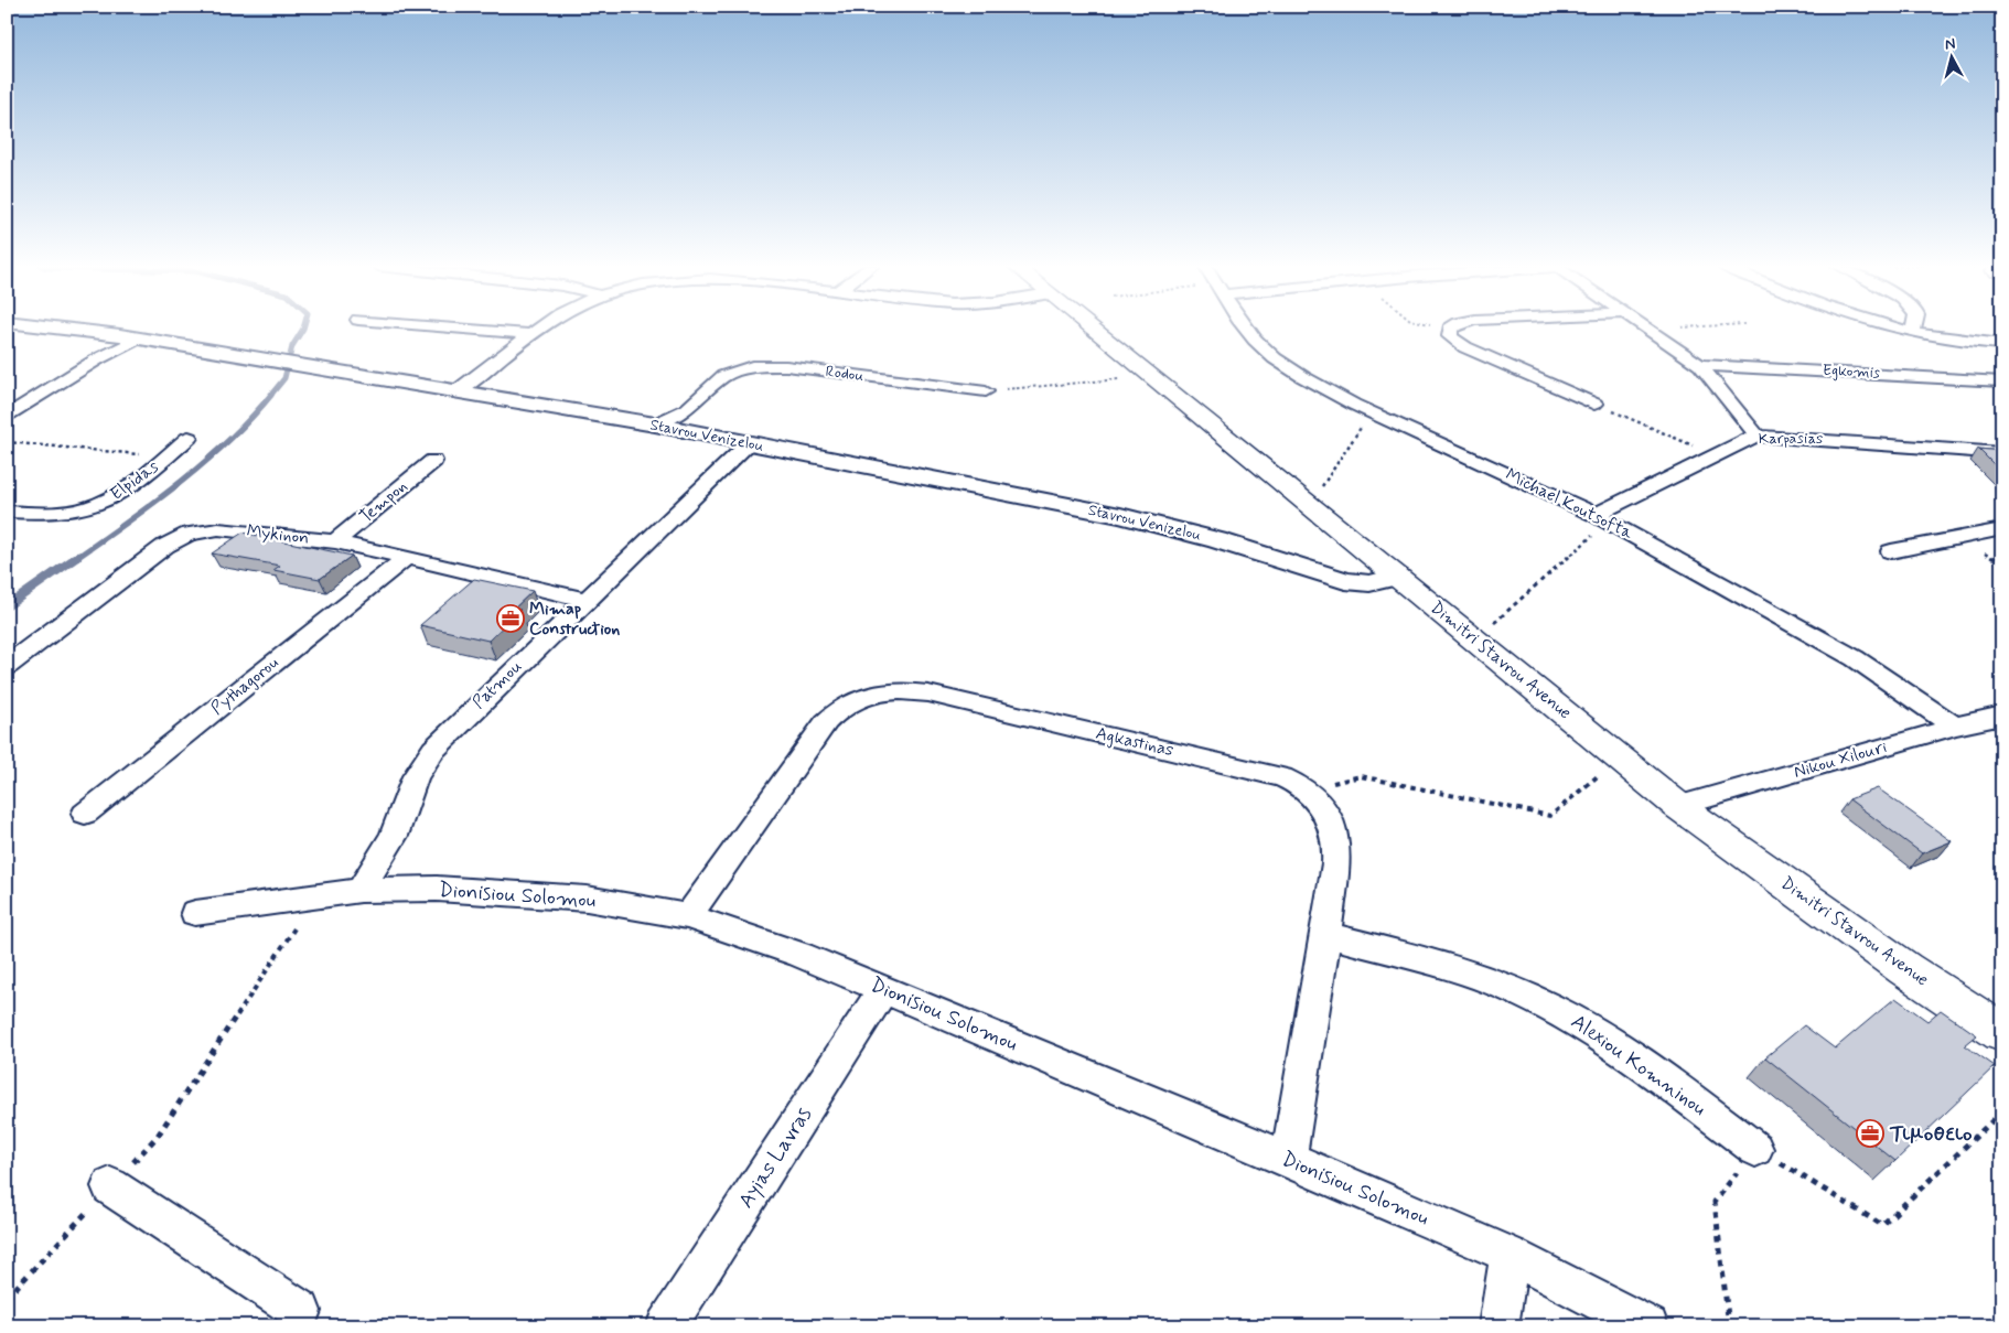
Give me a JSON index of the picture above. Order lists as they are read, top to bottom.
{
  "streets": {
    "main road": ["Dimitri Stavrou Avenue"],
    "street": [
      "Egkomis",
      "Rodou",
      "Stavrou Venizelou",
      "Karpasias",
      "Elpidas",
      "Tempon",
      "Michael Koutsofta",
      "Mykinon",
      "Patmou",
      "Pythagorou",
      "Agkastinas",
      "Nikou Xilouri",
      "Dionisiou Solomou",
      "Alexiou Komninou",
      "Ayias Lavras"
    ]
  },
  "crossings": [
    ["Rodou", "Stavrou Venizelou"],
    ["Stavrou Venizelou", "Dimitri Stavrou Avenue"],
    ["Stavrou Venizelou", "Patmou"],
    ["Karpasias", "Michael Koutsofta"],
    ["Tempon", "Mykinon"],
    ["Michael Koutsofta", "Nikou Xilouri"],
    ["Mykinon", "Patmou"],
    ["Mykinon", "Pythagorou"],
    ["Dimitri Stavrou Avenue", "Nikou Xilouri"],
    ["Patmou", "Dionisiou Solomou"],
    ["Agkastinas", "Dionisiou Solomou"],
    ["Agkastinas", "Alexiou Komninou"],
    ["Dionisiou Solomou", "Ayias Lavras"]
  ],
  "places": {
    "office": ["Mimap Construction", "Τιμοθειο"]
  },
  "north": "top"
}
